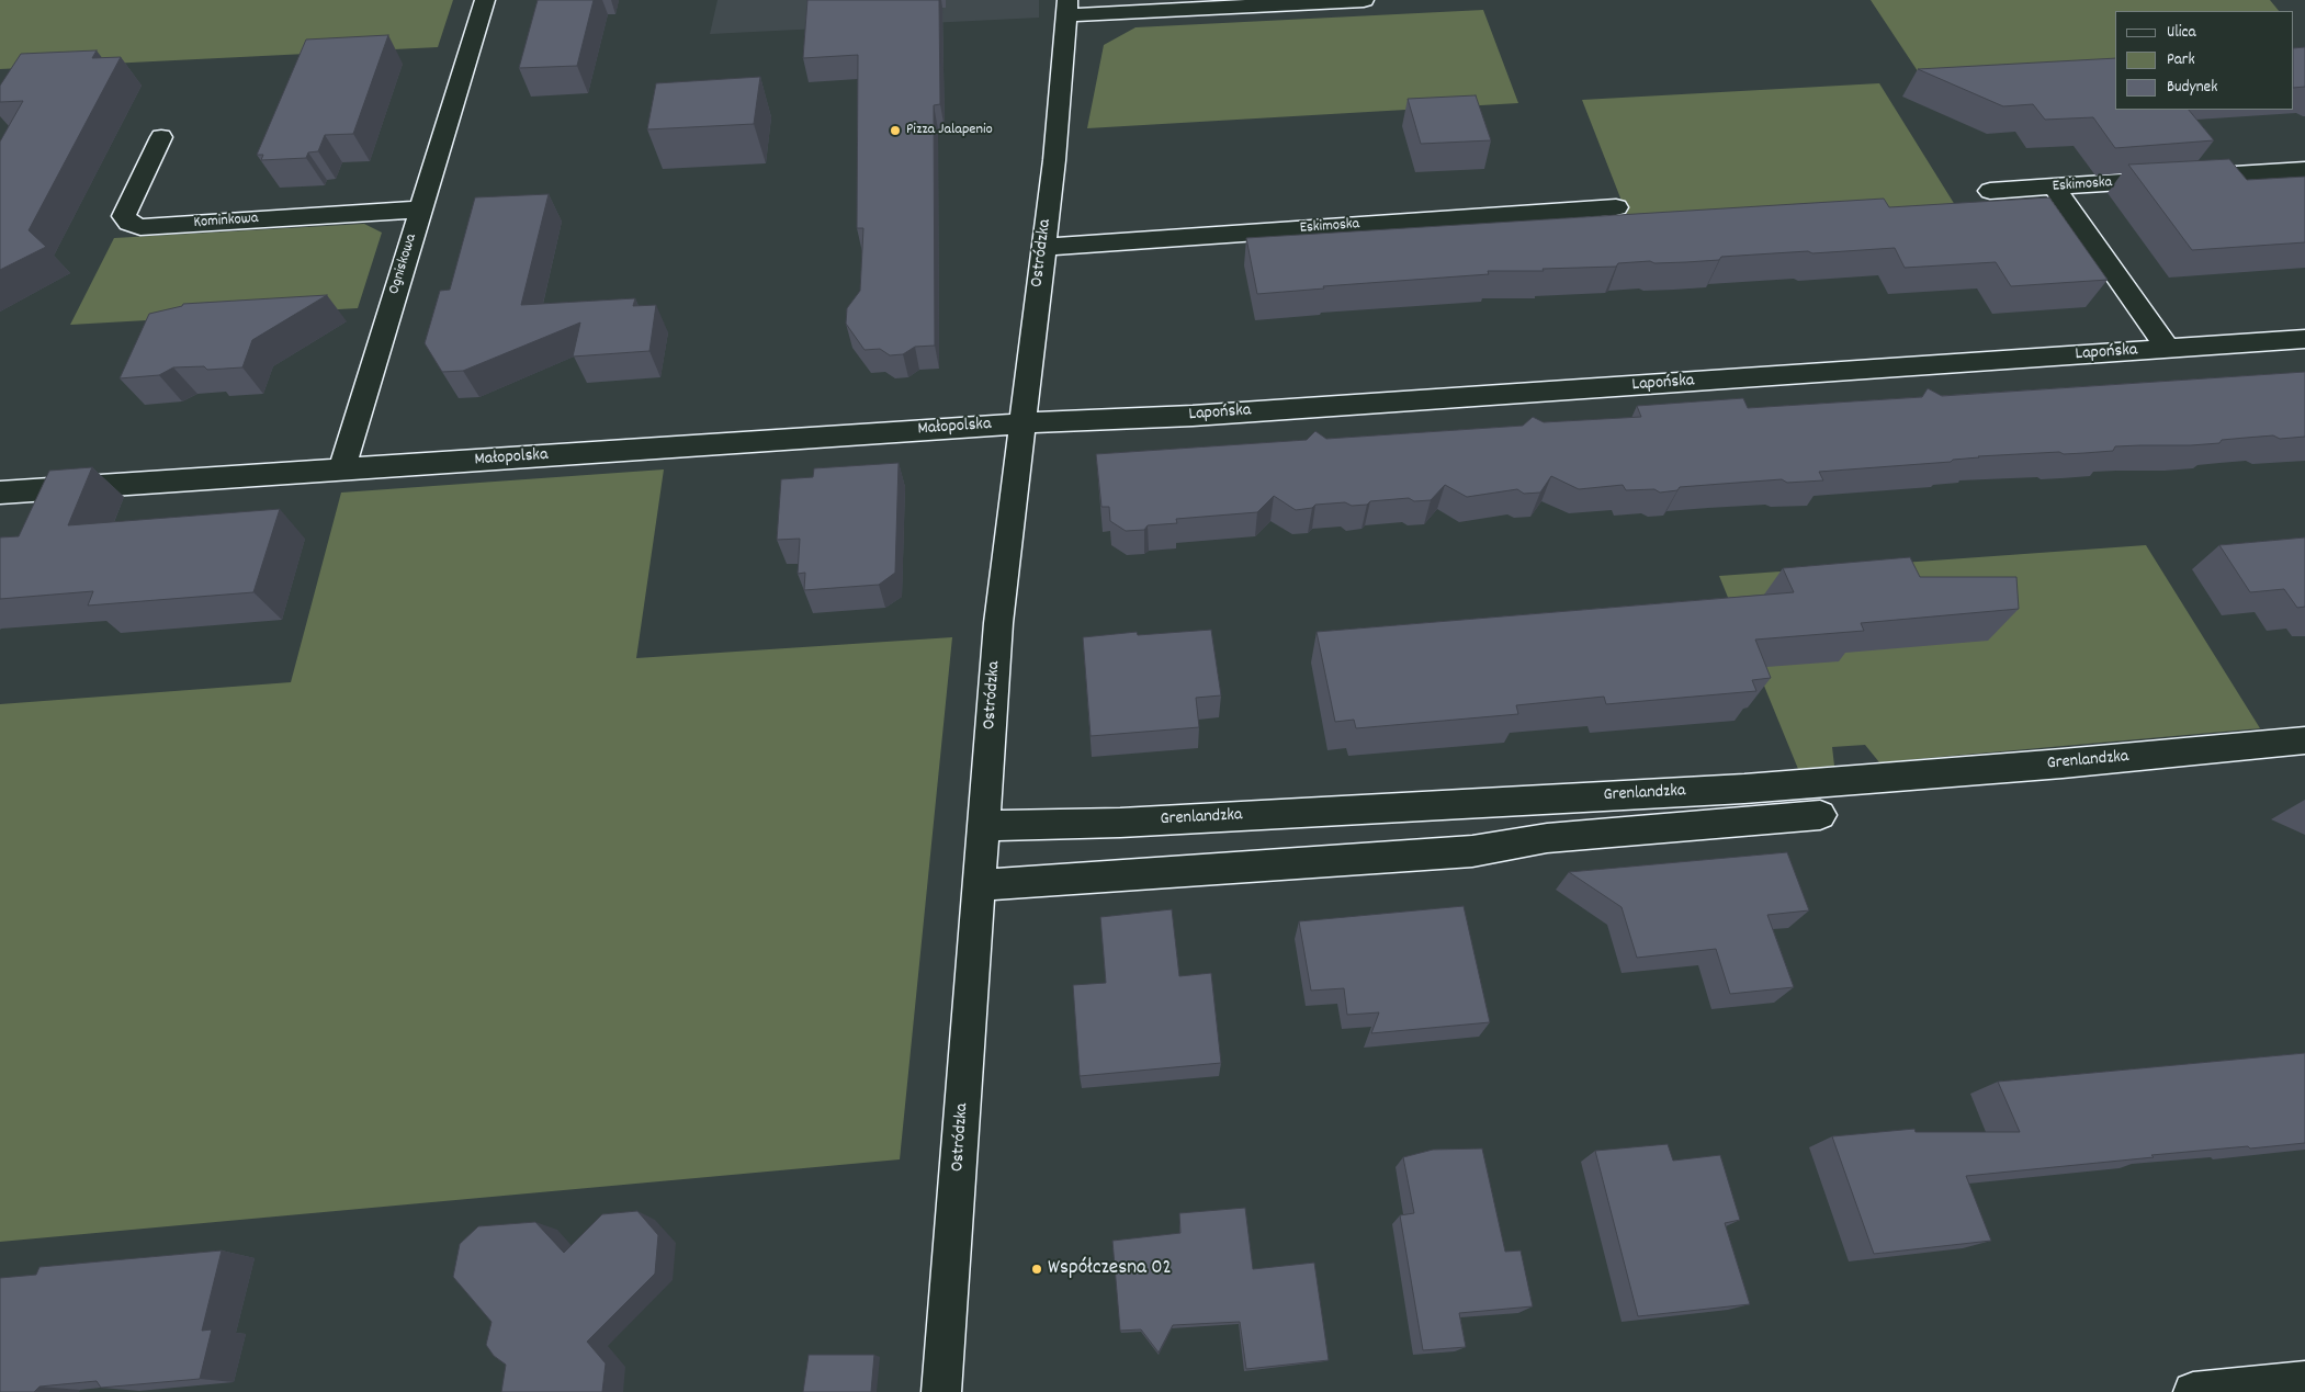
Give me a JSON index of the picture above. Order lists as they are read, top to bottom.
{
  "streets": {
    "street": [
      "Eskimoska",
      "Kominkowa",
      "Ostródzka",
      "Ogniskowa",
      "Lapońska",
      "Małopolska",
      "Grenlandzka"
    ]
  },
  "crossings": [
    ["Eskimoska", "Ostródzka"],
    ["Kominkowa", "Ogniskowa"],
    ["Ostródzka", "Lapońska"],
    ["Ostródzka", "Małopolska"],
    ["Ostródzka", "Grenlandzka"],
    ["Ogniskowa", "Małopolska"],
    ["Lapońska", "Małopolska"]
  ],
  "places": ["Pizza Jalapenio", "Współczesna 02"],
  "legend": ["Ulica", "Park", "Budynek"]
}
